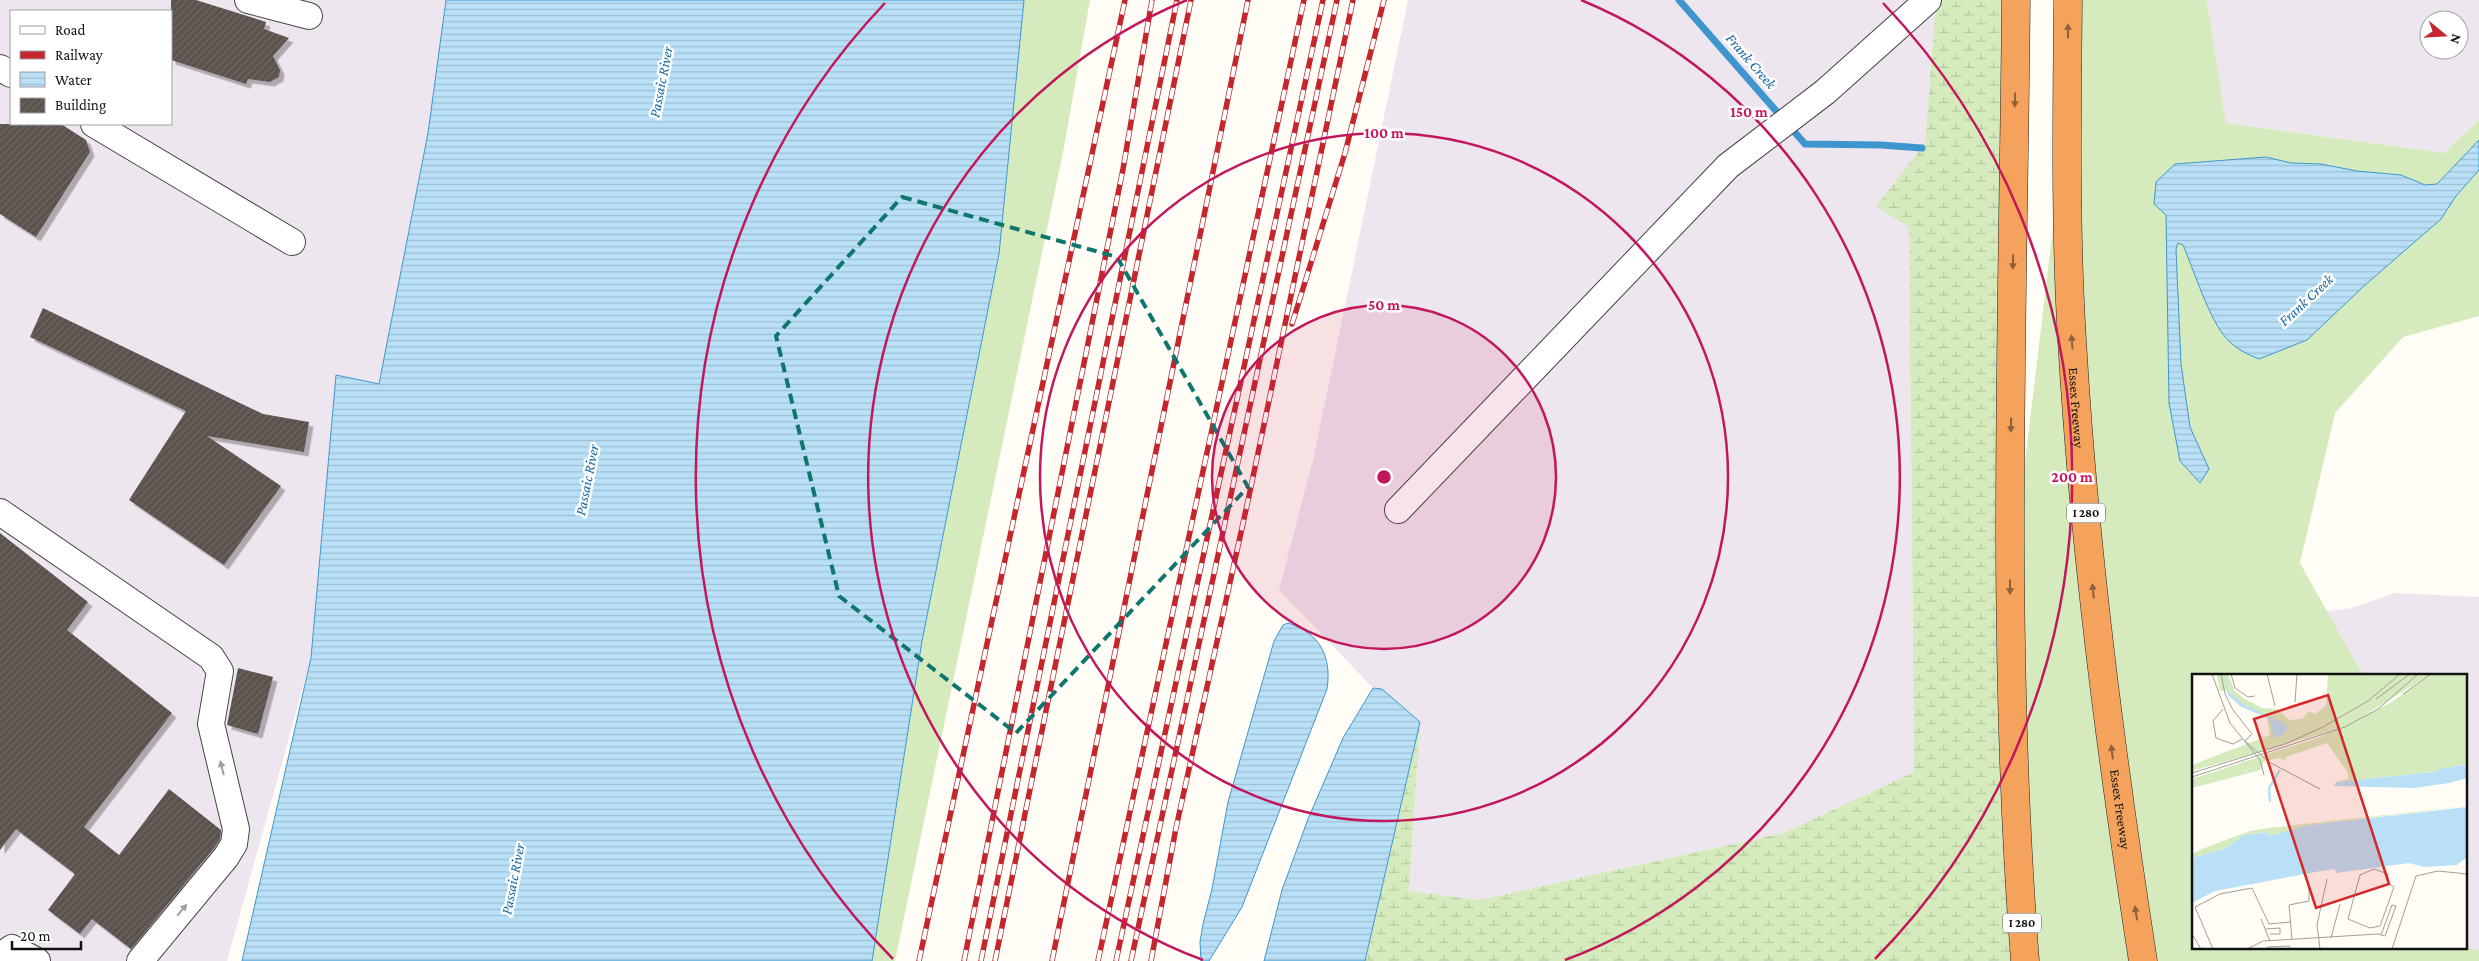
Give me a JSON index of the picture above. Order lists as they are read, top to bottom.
{
  "streets": {
    "highway": ["Essex Freeway", "I 280"]
  },
  "water": ["Frank Creek", "Passaic River"],
  "legend": [
    "Road",
    "Railway",
    "Water",
    "Building"
  ],
  "scale_bar": "20 m",
  "north": "right",
  "rings": [
    "150 m",
    "100 m",
    "50 m",
    "200 m"
  ]
}
